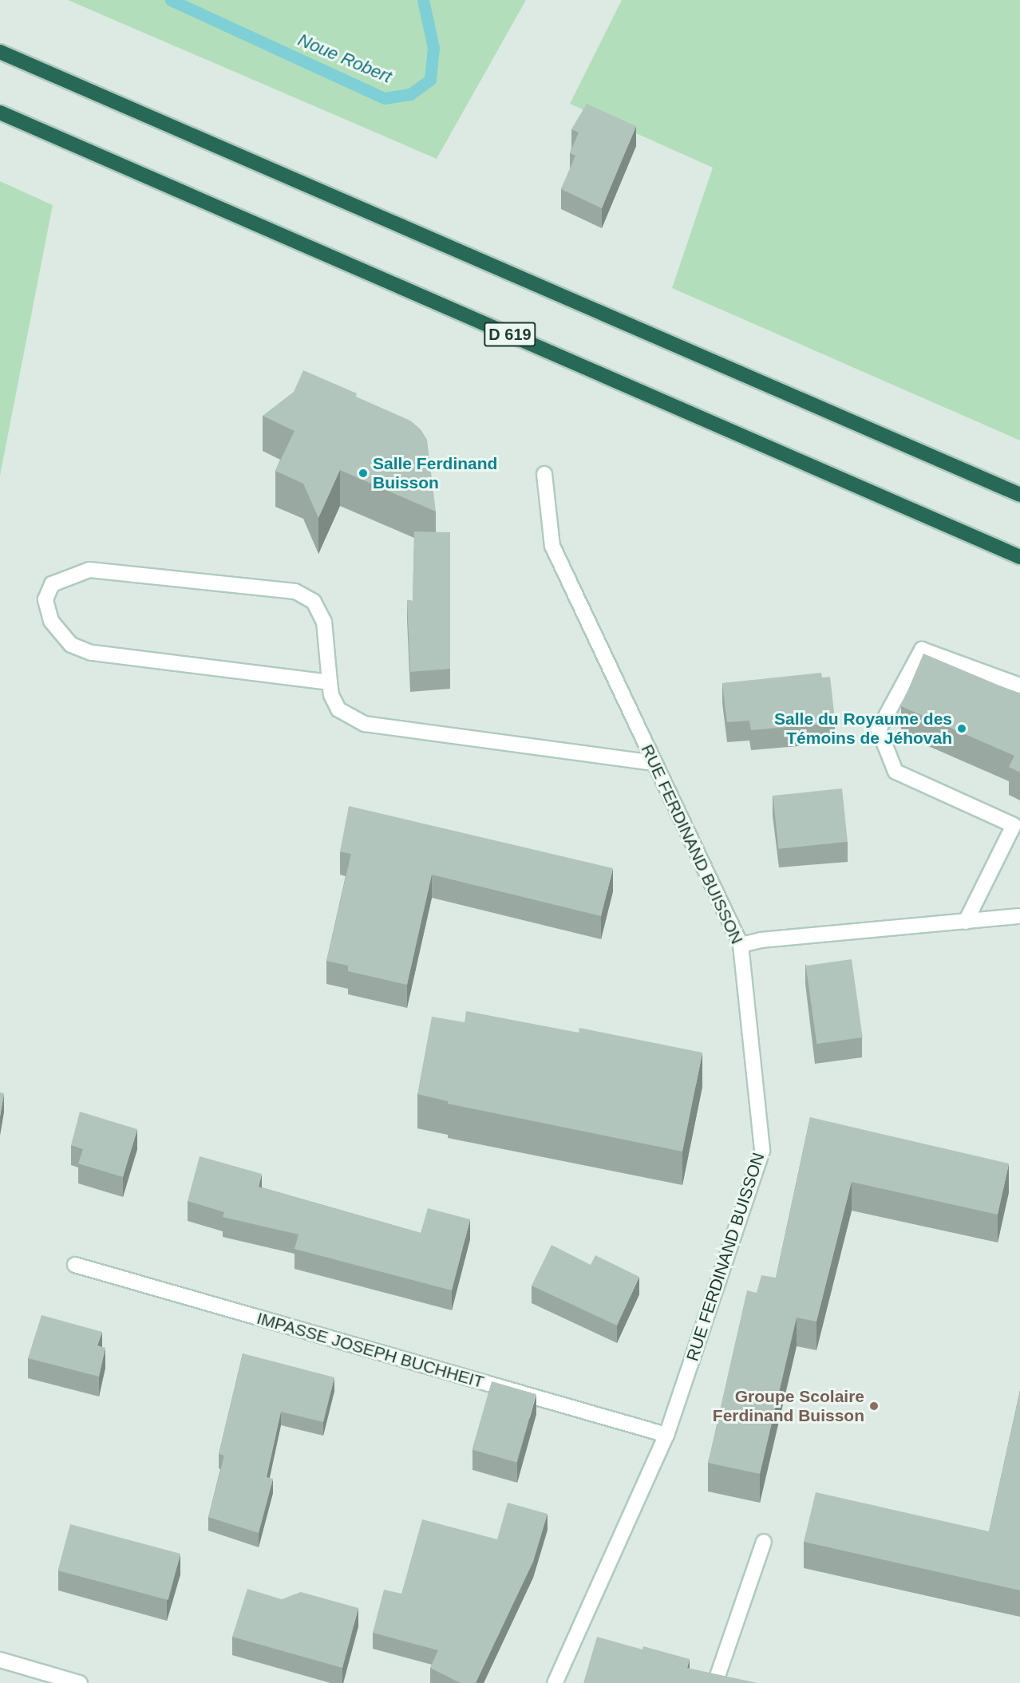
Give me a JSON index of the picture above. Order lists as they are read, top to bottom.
{
  "streets": {
    "highway": ["D 619"],
    "street": ["RUE FERDINAND BUISSON", "IMPASSE JOSEPH BUCHHEIT"]
  },
  "crossings": [
    ["RUE FERDINAND BUISSON", "IMPASSE JOSEPH BUCHHEIT"]
  ],
  "water": ["Noue Robert"],
  "places": ["Salle Ferdinand Buisson", "Salle du Royaume des Témoins de Jéhovah", "Groupe Scolaire Ferdinand Buisson"]
}
